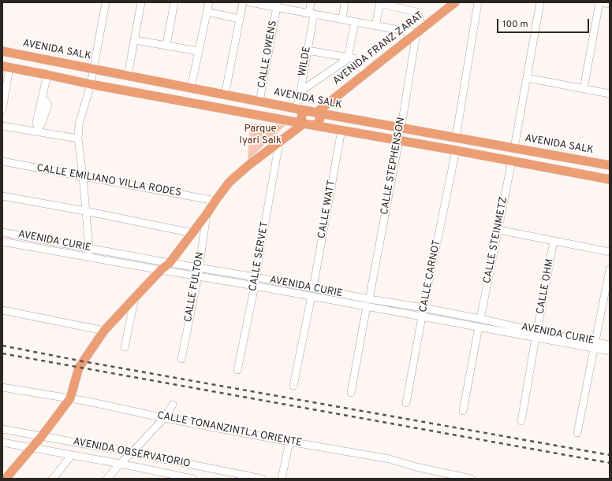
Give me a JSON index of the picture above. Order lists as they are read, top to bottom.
{
  "streets": {
    "main road": ["AVENIDA FRANZ ZARAT", "AVENIDA SALK"],
    "street": [
      "CALLE OWENS",
      "WILDE",
      "CALLE STEPHENSON",
      "CALLE EMILIANO VILLA RODES",
      "CALLE WATT",
      "CALLE STEINMETZ",
      "AVENIDA CURIE",
      "CALLE SERVET",
      "CALLE CARNOT",
      "CALLE OHM",
      "CALLE FULTON",
      "CALLE TONANZINTLA ORIENTE",
      "AVENIDA OBSERVATORIO"
    ]
  },
  "crossings": [
    ["AVENIDA FRANZ ZARAT", "AVENIDA SALK"],
    ["AVENIDA FRANZ ZARAT", "CALLE STEPHENSON"],
    ["AVENIDA SALK", "CALLE OWENS"],
    ["AVENIDA SALK", "WILDE"],
    ["AVENIDA SALK", "CALLE STEPHENSON"],
    ["CALLE STEPHENSON", "AVENIDA CURIE"],
    ["CALLE WATT", "AVENIDA CURIE"],
    ["CALLE STEINMETZ", "AVENIDA CURIE"],
    ["AVENIDA CURIE", "CALLE SERVET"],
    ["AVENIDA CURIE", "CALLE CARNOT"],
    ["AVENIDA CURIE", "CALLE OHM"],
    ["AVENIDA CURIE", "CALLE FULTON"]
  ],
  "parks": ["Parque Iyari Salk"],
  "scale_bar": "100 m"
}
